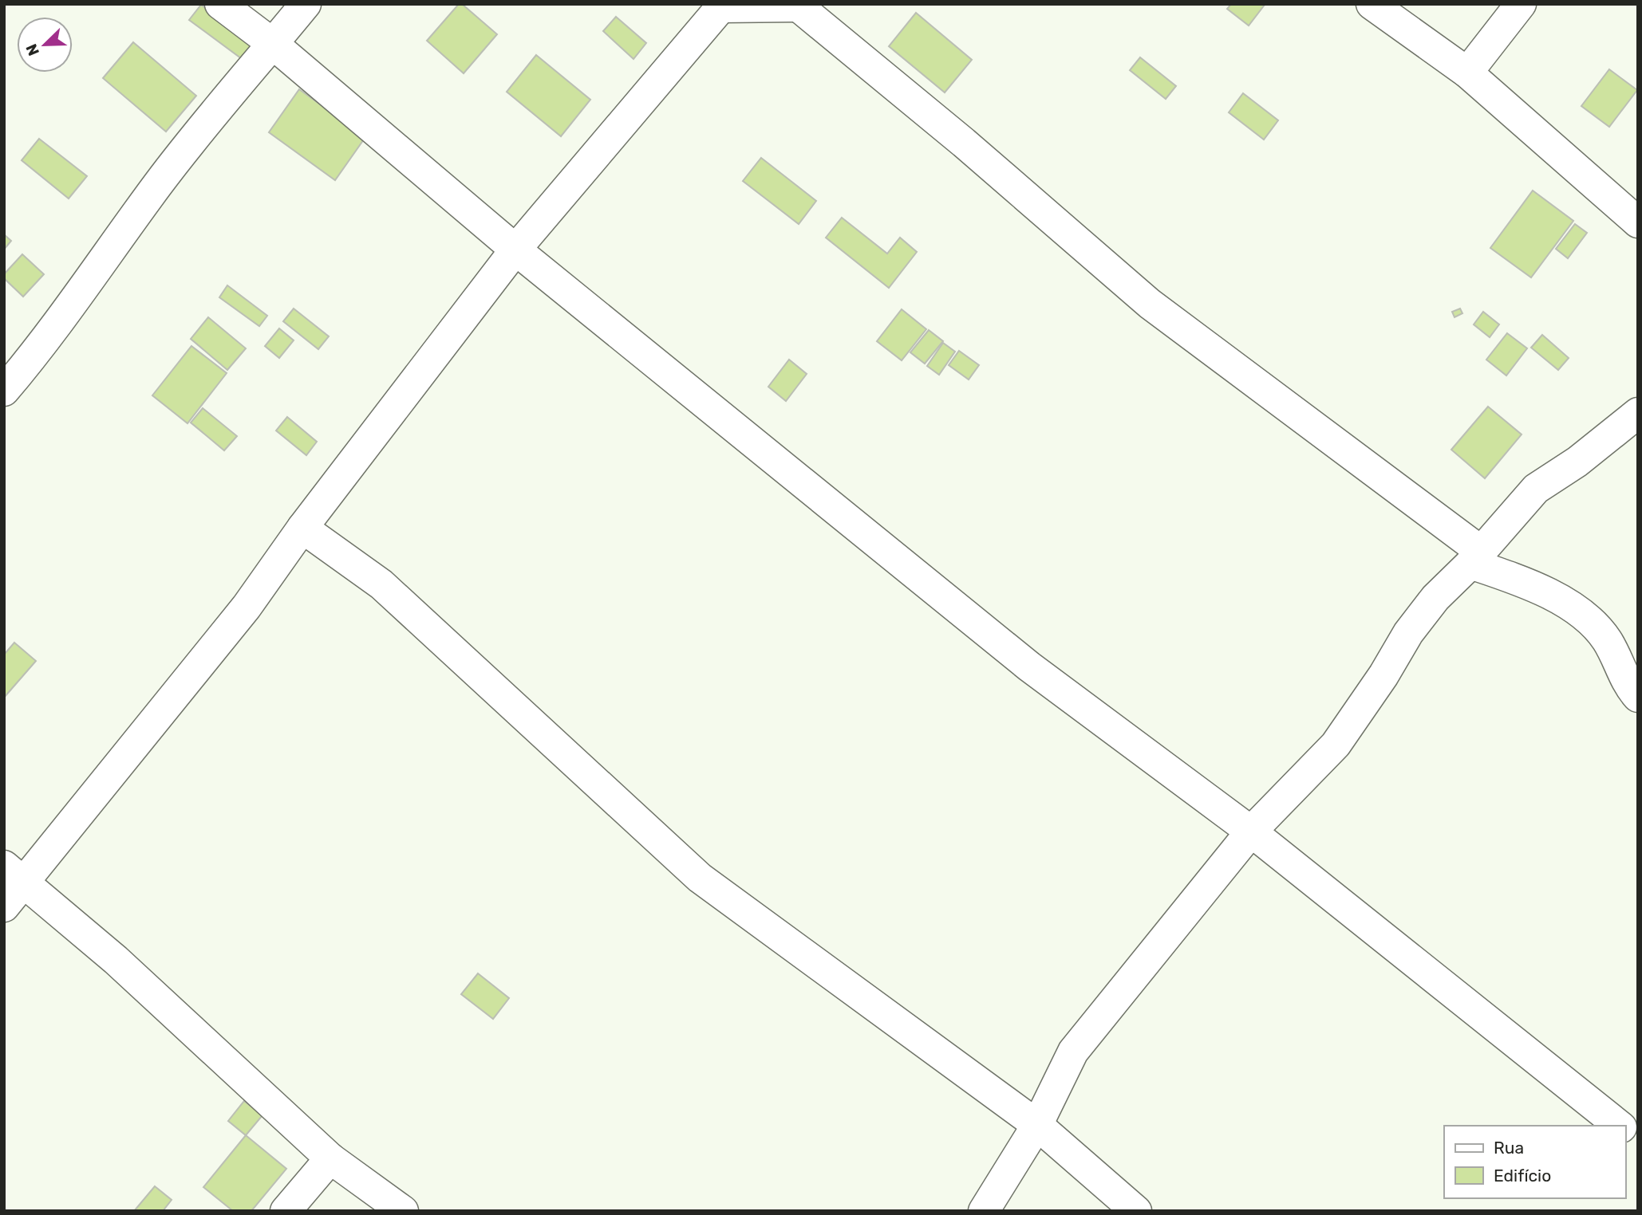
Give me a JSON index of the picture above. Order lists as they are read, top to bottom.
{
  "legend": ["Rua", "Edifício"],
  "north": "bottom left"
}
